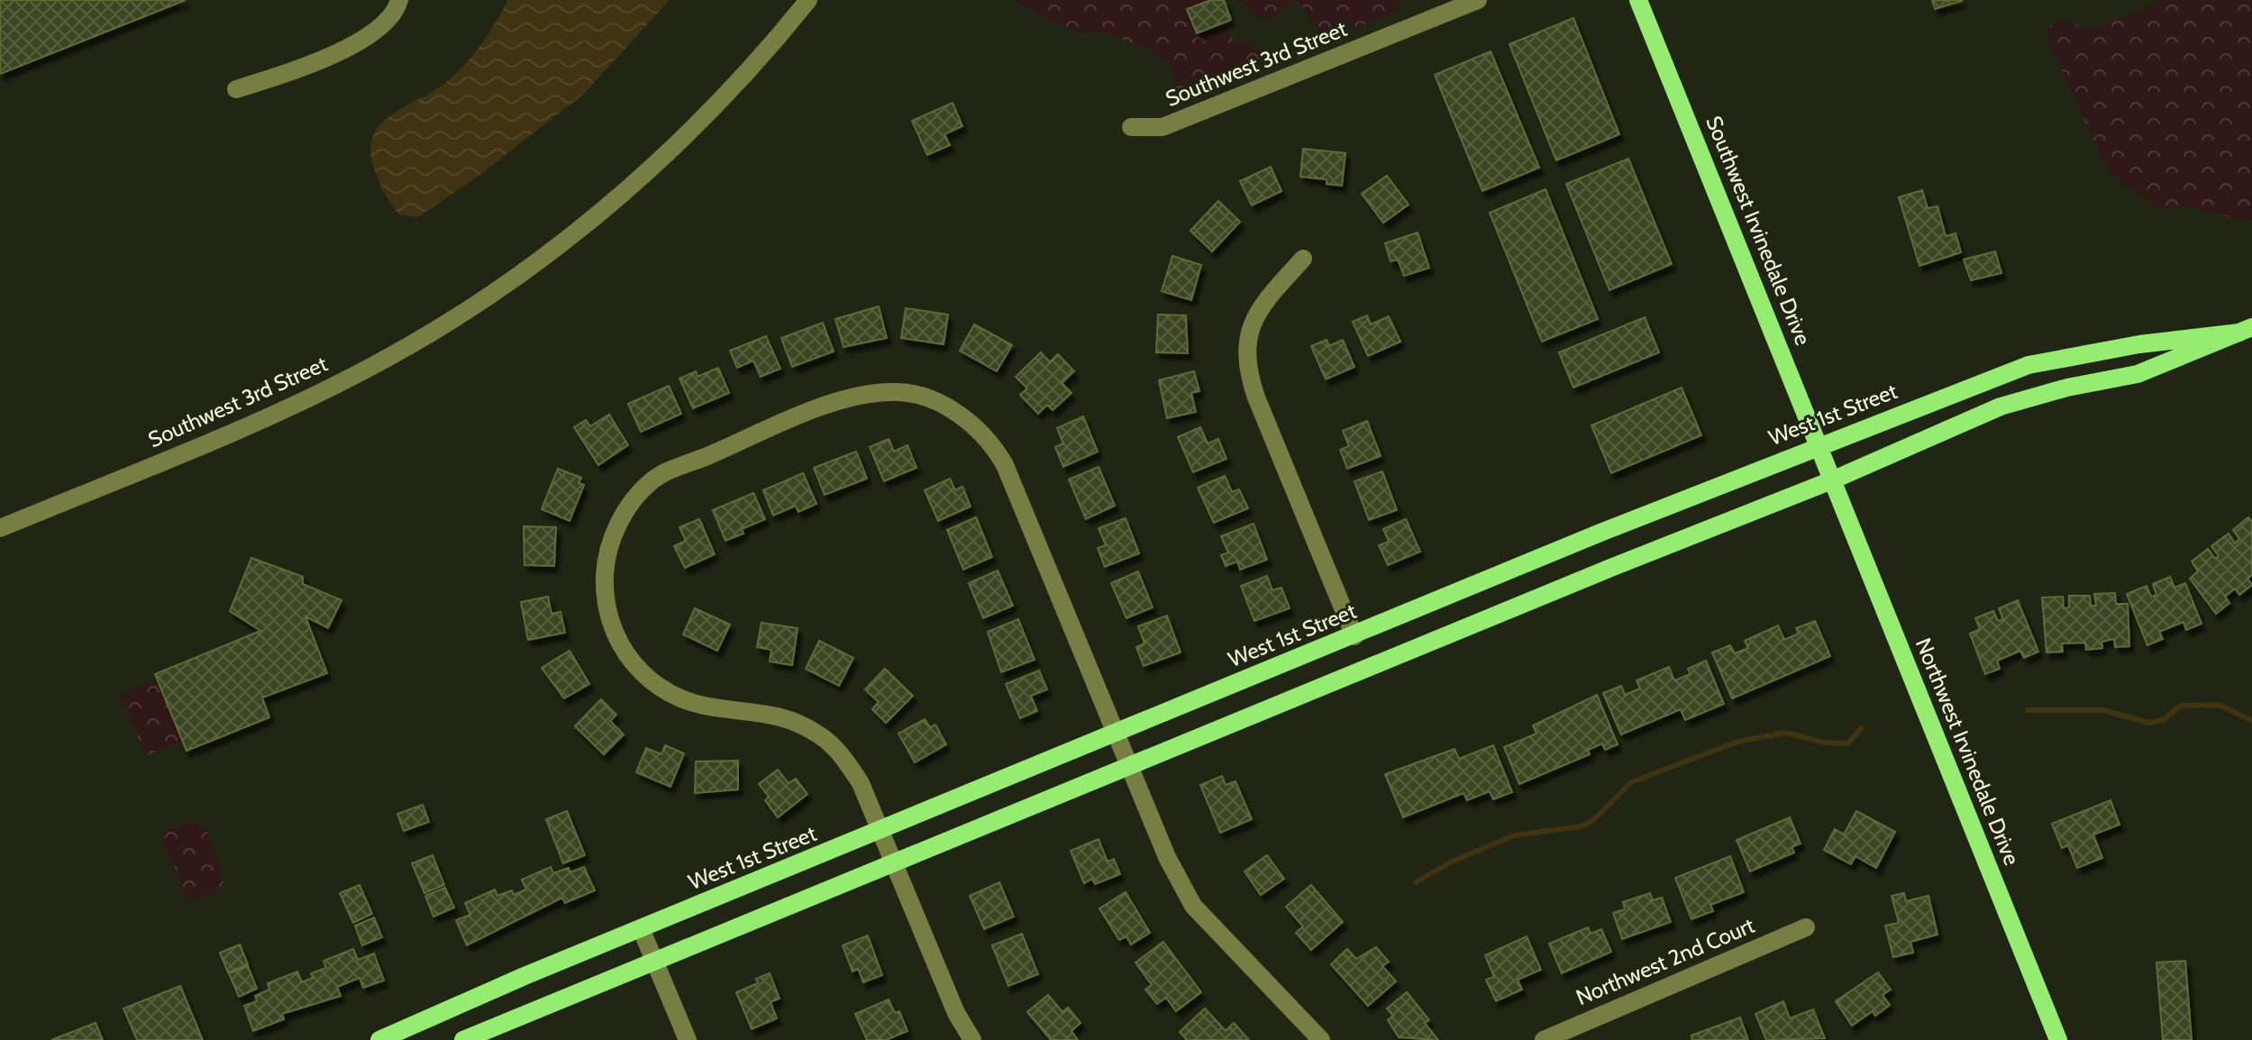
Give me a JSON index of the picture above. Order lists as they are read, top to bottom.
{
  "streets": {
    "main road": ["Southwest Irvinedale Drive", "West 1st Street", "Northwest Irvinedale Drive"],
    "street": ["Southwest 3rd Street", "Northwest 2nd Court"]
  },
  "crossings": [
    ["Southwest Irvinedale Drive", "West 1st Street"],
    ["Southwest Irvinedale Drive", "Northwest Irvinedale Drive"],
    ["West 1st Street", "Northwest Irvinedale Drive"]
  ]
}
